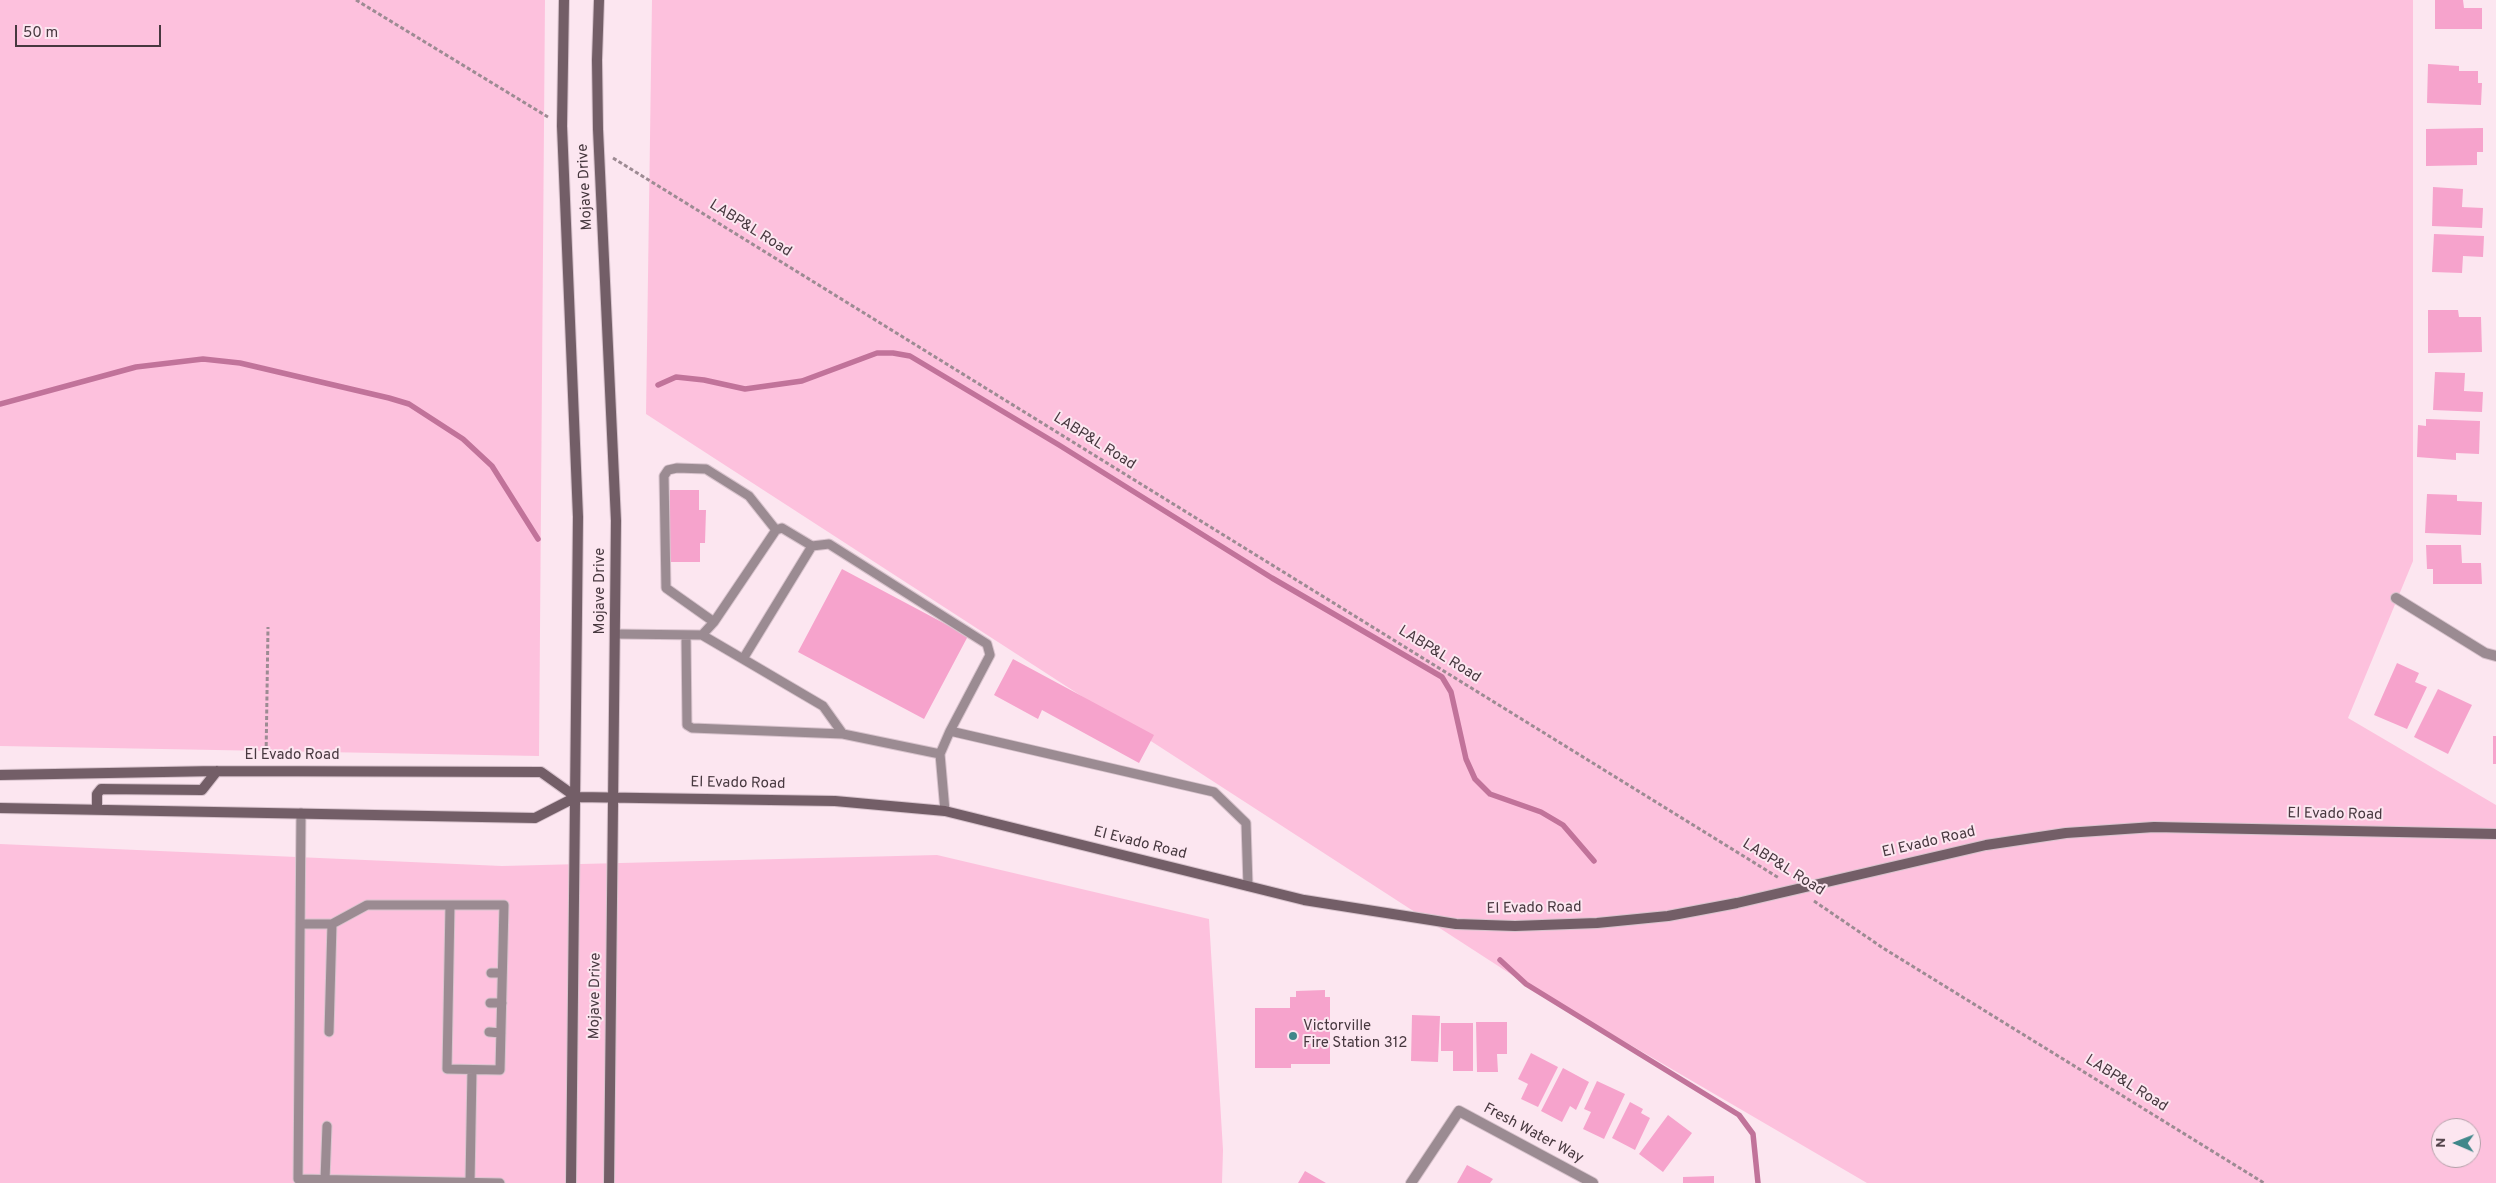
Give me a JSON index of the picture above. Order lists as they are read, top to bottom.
{
  "streets": {
    "main road": ["Mojave Drive", "El Evado Road"],
    "street": ["Fresh Water Way"],
    "path": ["LABP&L Road"]
  },
  "crossings": [
    ["Mojave Drive", "LABP&L Road"],
    ["Mojave Drive", "El Evado Road"],
    ["LABP&L Road", "El Evado Road"]
  ],
  "places": ["Victorville Fire Station 312"],
  "scale_bar": "50 m",
  "north": "left"
}
